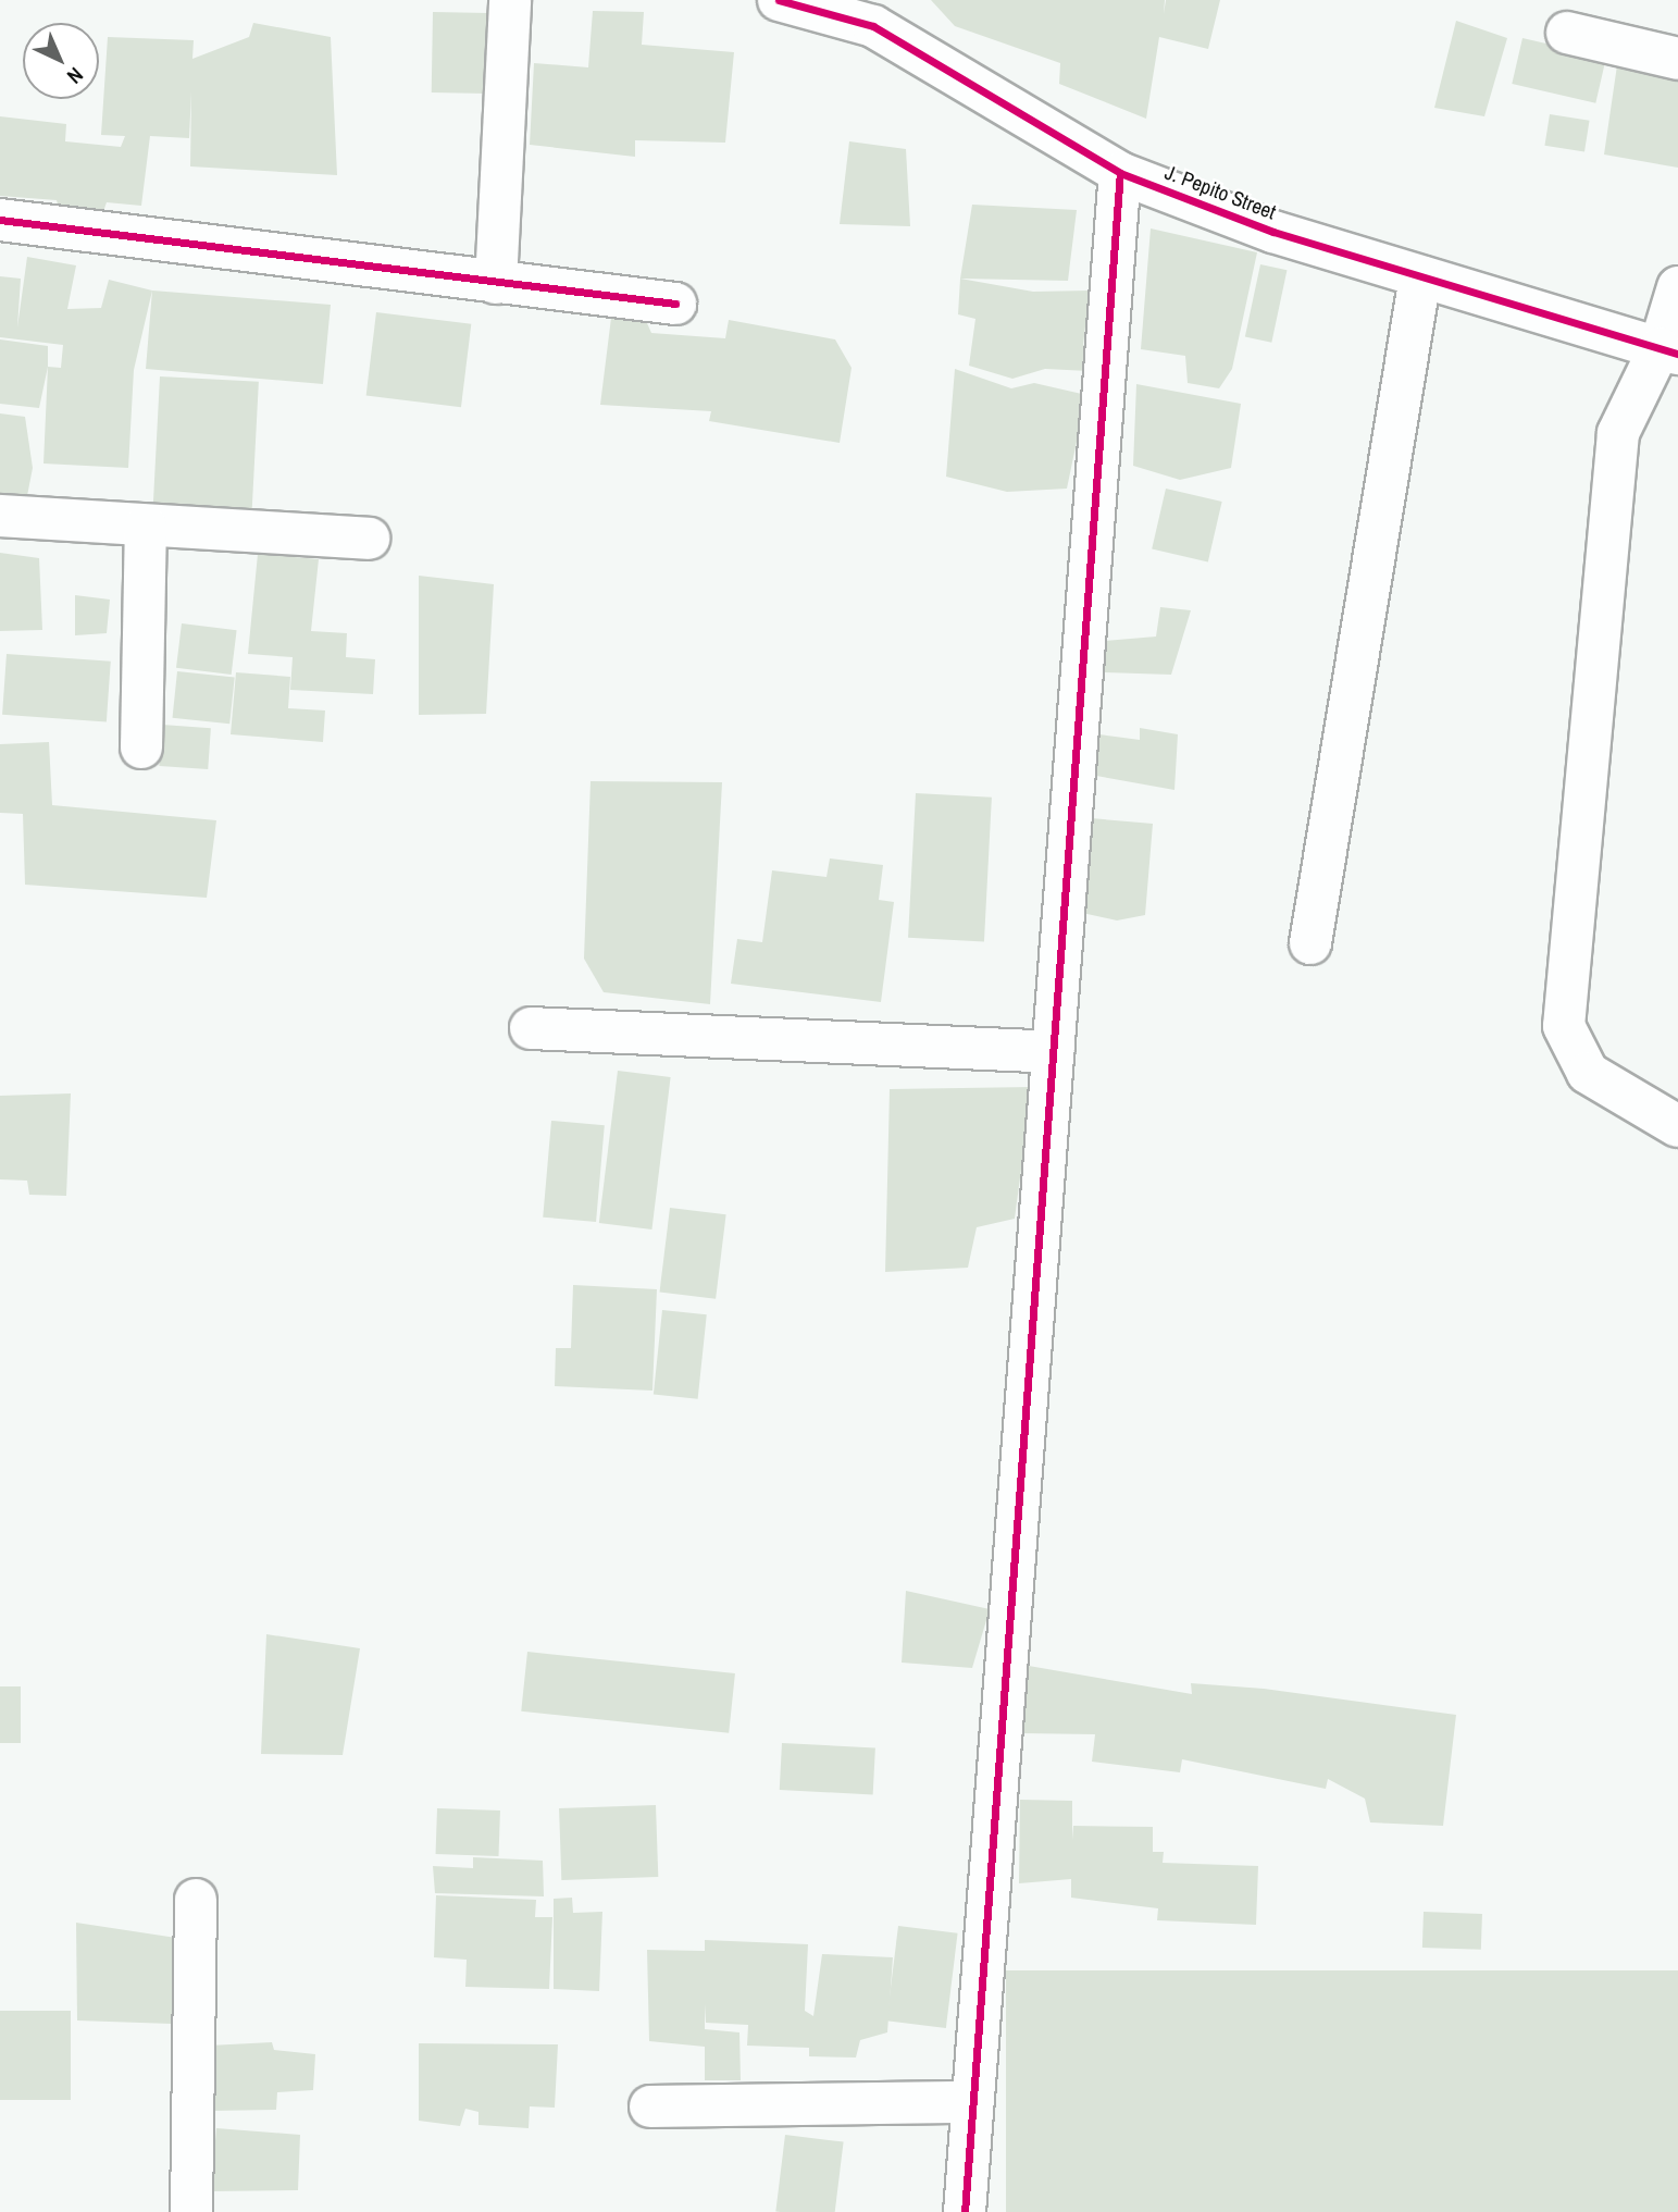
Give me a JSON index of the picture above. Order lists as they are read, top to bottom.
{
  "streets": {
    "street": ["J. Pepito Street"]
  },
  "north": "bottom right"
}
